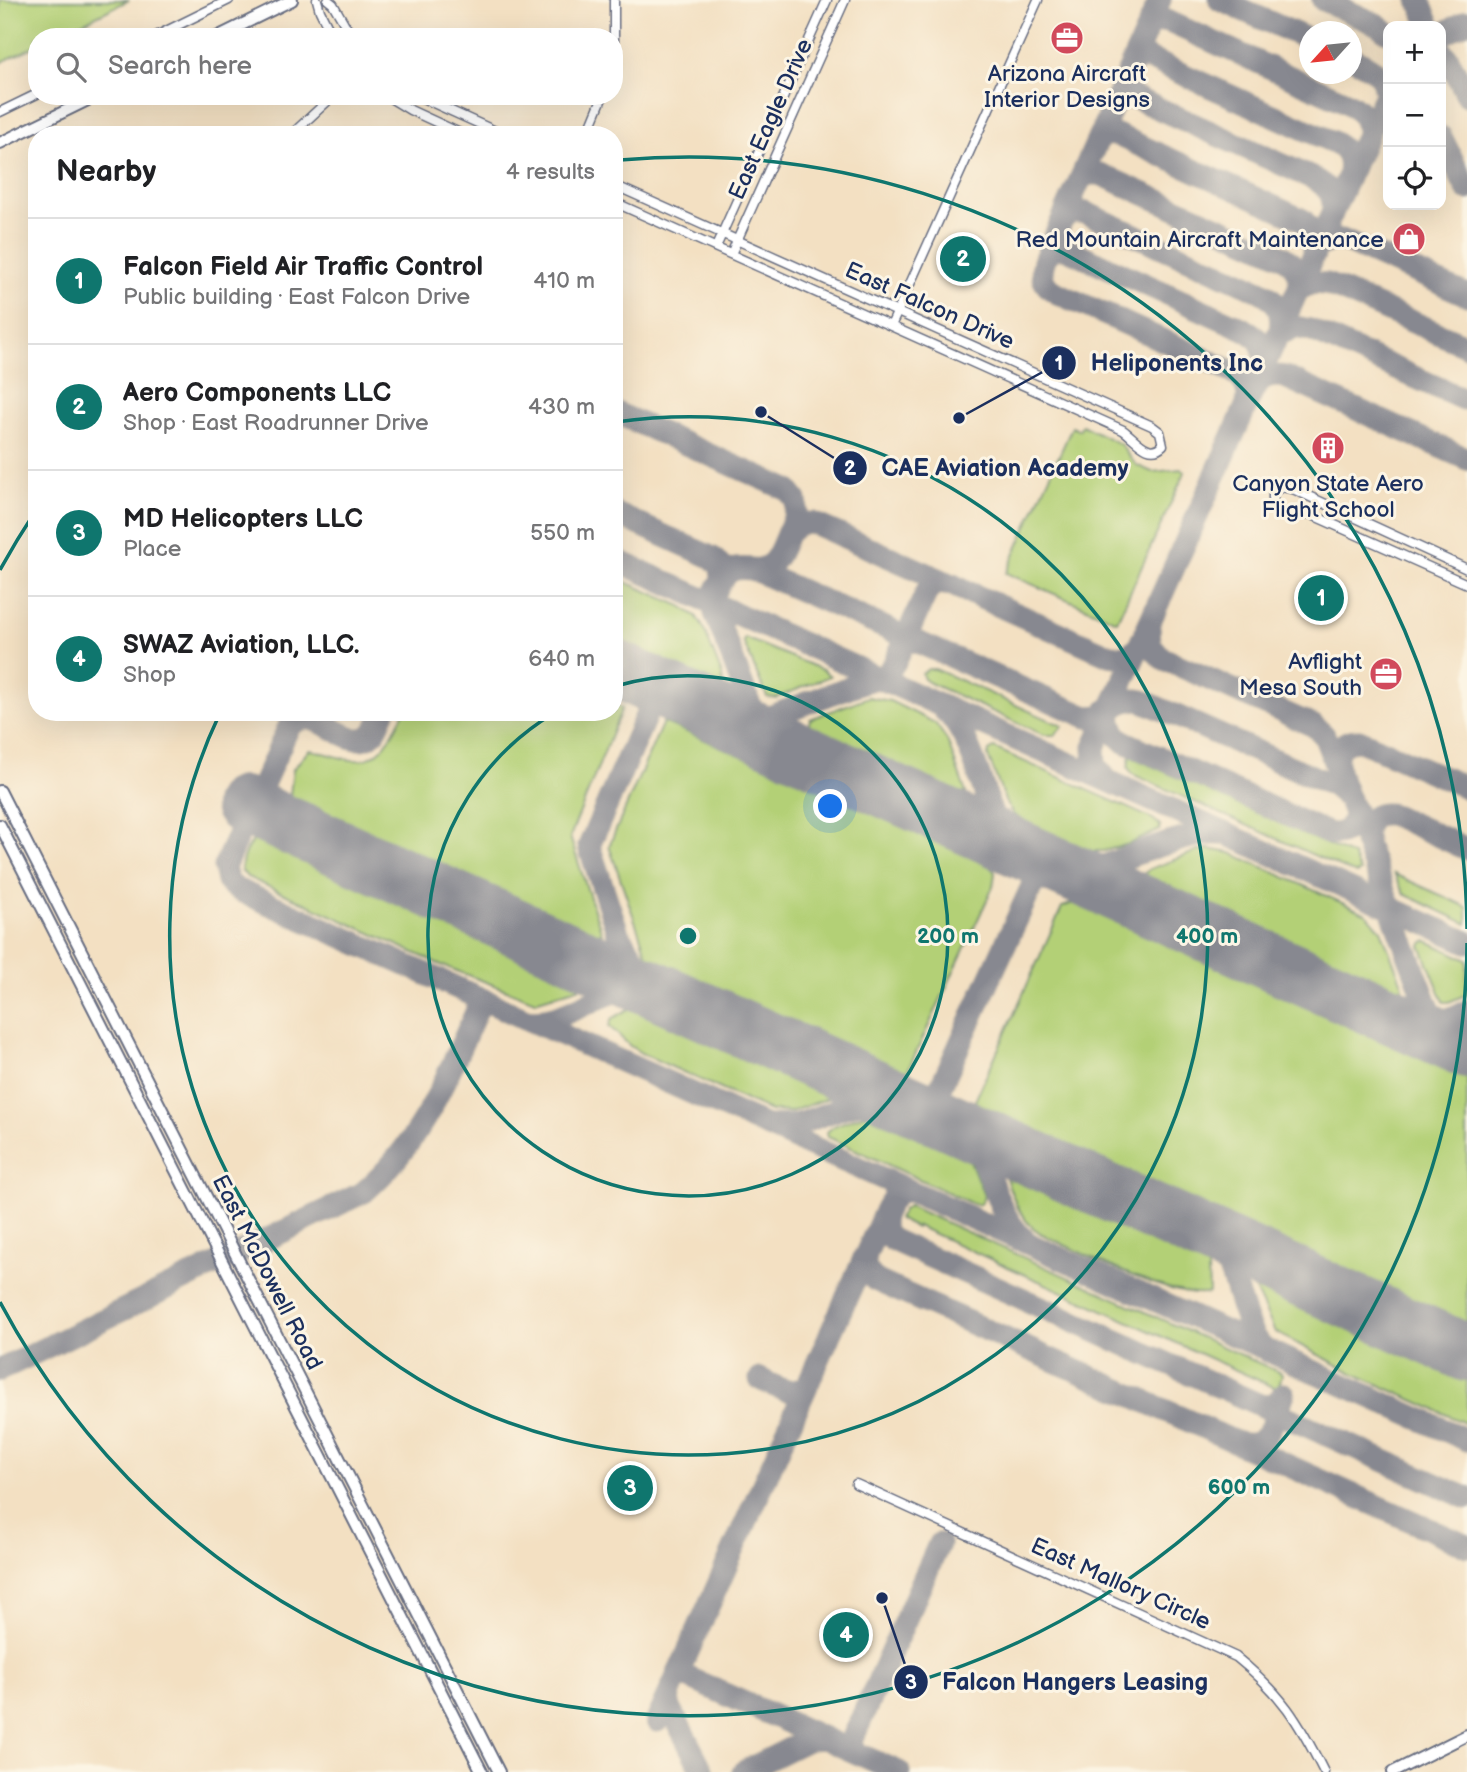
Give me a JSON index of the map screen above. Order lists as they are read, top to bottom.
{
  "streets": {
    "main road": ["East McDowell Road"],
    "street": ["East Eagle Drive", "East Falcon Drive", "East Mallory Circle"]
  },
  "crossings": [
    ["East Eagle Drive", "East Falcon Drive"]
  ],
  "places": {
    "office": ["Arizona Aircraft Interior Designs", "Avflight Mesa South"],
    "shop": ["Red Mountain Aircraft Maintenance"],
    "other": ["CAE Aviation Academy", "Heliponents Inc", "Falcon Hangers Leasing"],
    "building": ["Canyon State Aero Flight School"]
  },
  "north": "bottom left",
  "page": {
    "map_buttons": ["+", "−"],
    "search": "Search here",
    "heading": ["Nearby", "4 results"],
    "list": [
      {
        "mark": "1",
        "name": "Falcon Field Air Traffic Control",
        "note": "Public building · East Falcon Drive",
        "value": "410 m"
      },
      {
        "mark": "2",
        "name": "Aero Components LLC",
        "note": "Shop · East Roadrunner Drive",
        "value": "430 m"
      },
      {
        "mark": "3",
        "name": "MD Helicopters LLC",
        "note": "Place",
        "value": "550 m"
      },
      {
        "mark": "4",
        "name": "SWAZ Aviation, LLC.",
        "note": "Shop",
        "value": "640 m"
      }
    ],
    "pins": [
      "2",
      "1",
      "3",
      "4"
    ]
  },
  "rings": ["200 m", "400 m", "600 m"]
}
